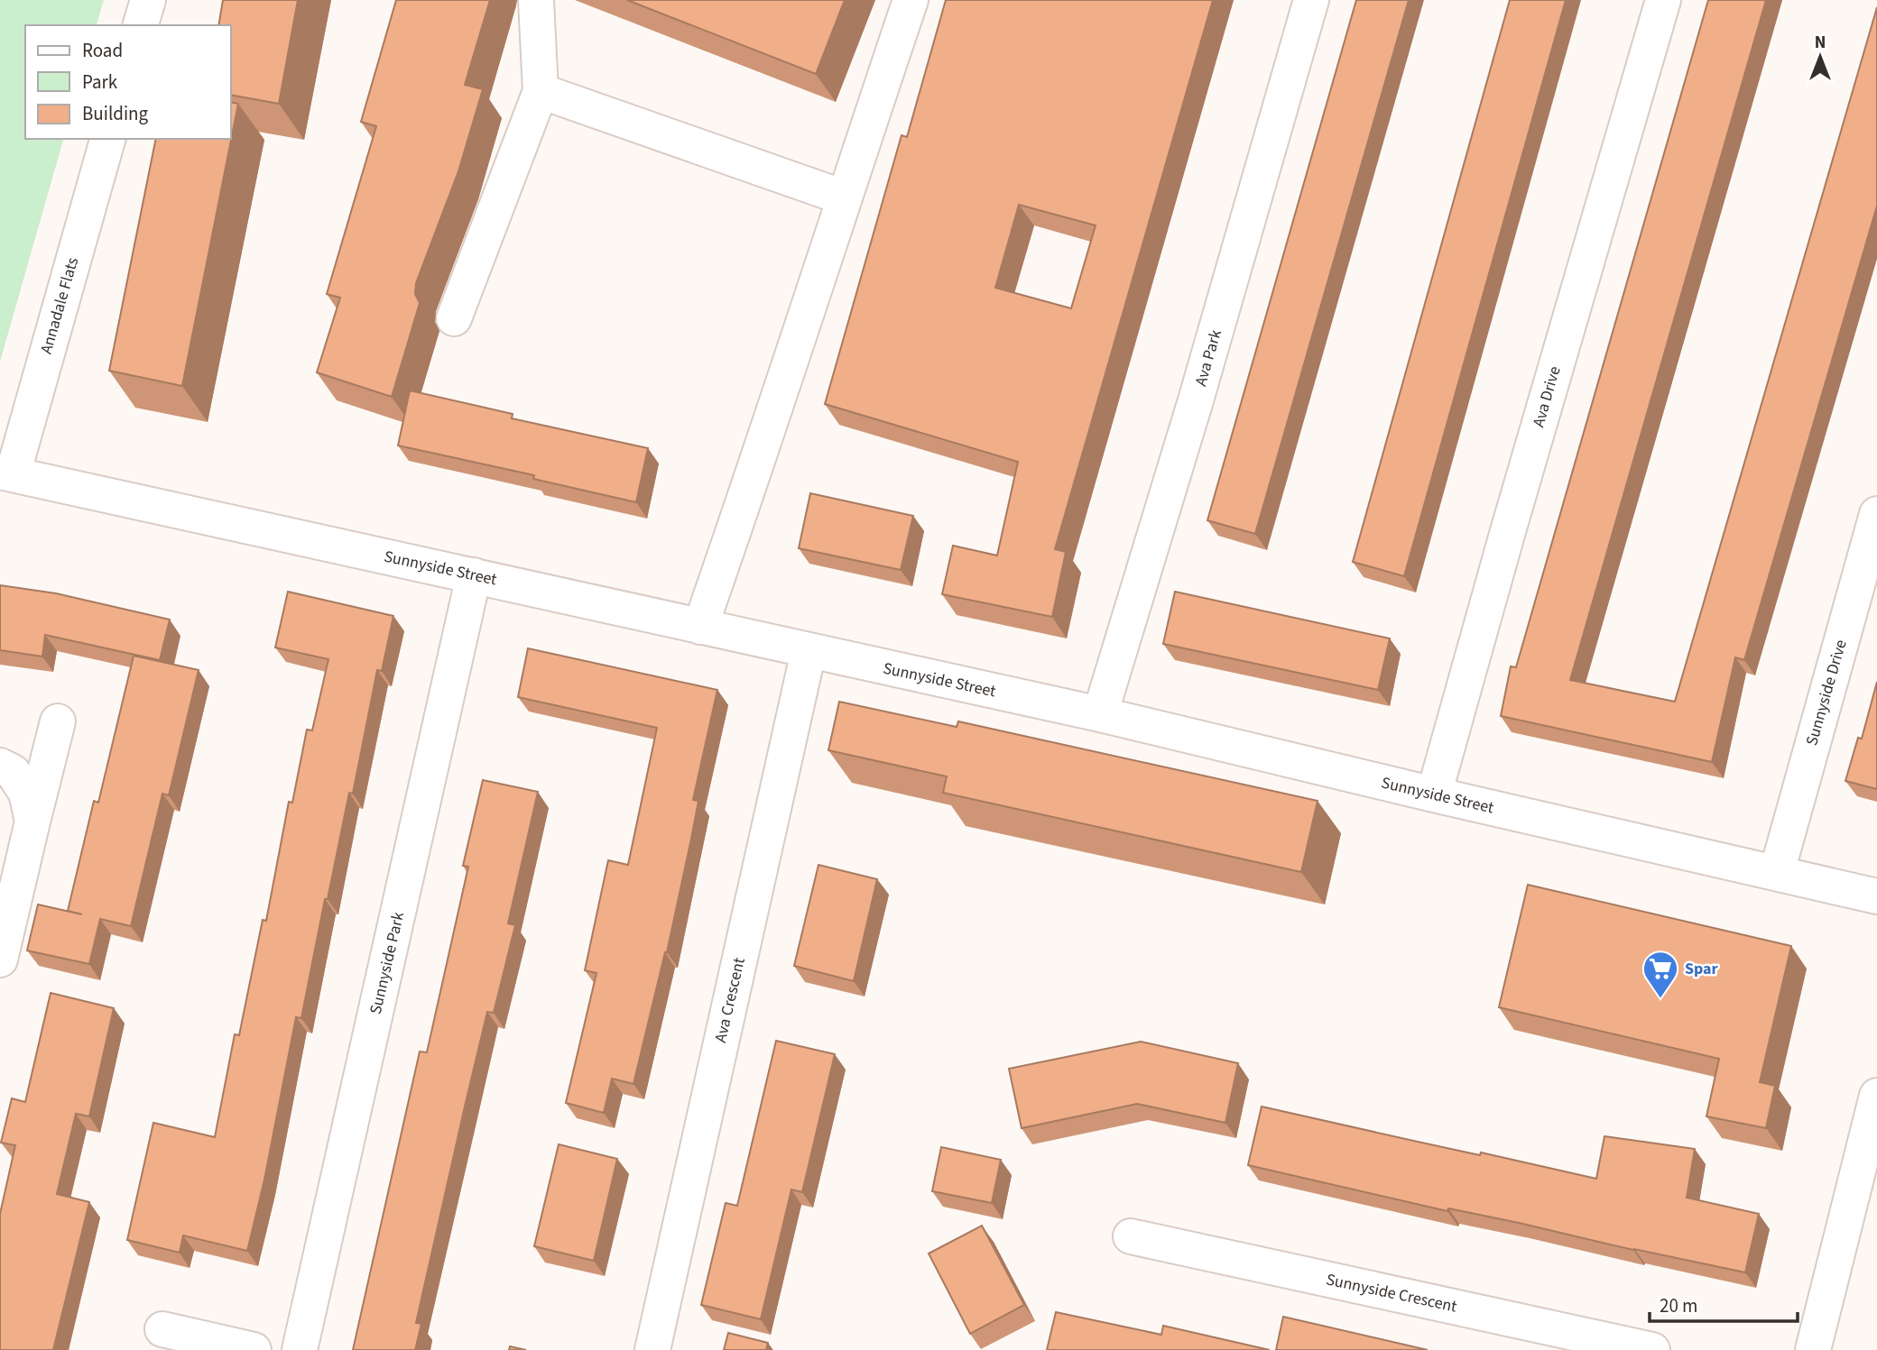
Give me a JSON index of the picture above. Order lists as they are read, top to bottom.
{
  "streets": {
    "street": [
      "Annadale Flats",
      "Ava Park",
      "Ava Drive",
      "Sunnyside Street",
      "Sunnyside Drive",
      "Sunnyside Park",
      "Ava Crescent",
      "Sunnyside Crescent"
    ]
  },
  "crossings": [
    ["Annadale Flats", "Sunnyside Street"],
    ["Ava Park", "Sunnyside Street"],
    ["Ava Drive", "Sunnyside Street"],
    ["Sunnyside Street", "Sunnyside Drive"],
    ["Sunnyside Street", "Sunnyside Park"],
    ["Sunnyside Street", "Ava Crescent"]
  ],
  "places": {
    "supermarket": ["Spar"]
  },
  "legend": ["Road", "Park", "Building"],
  "scale_bar": "20 m",
  "north": "top"
}
